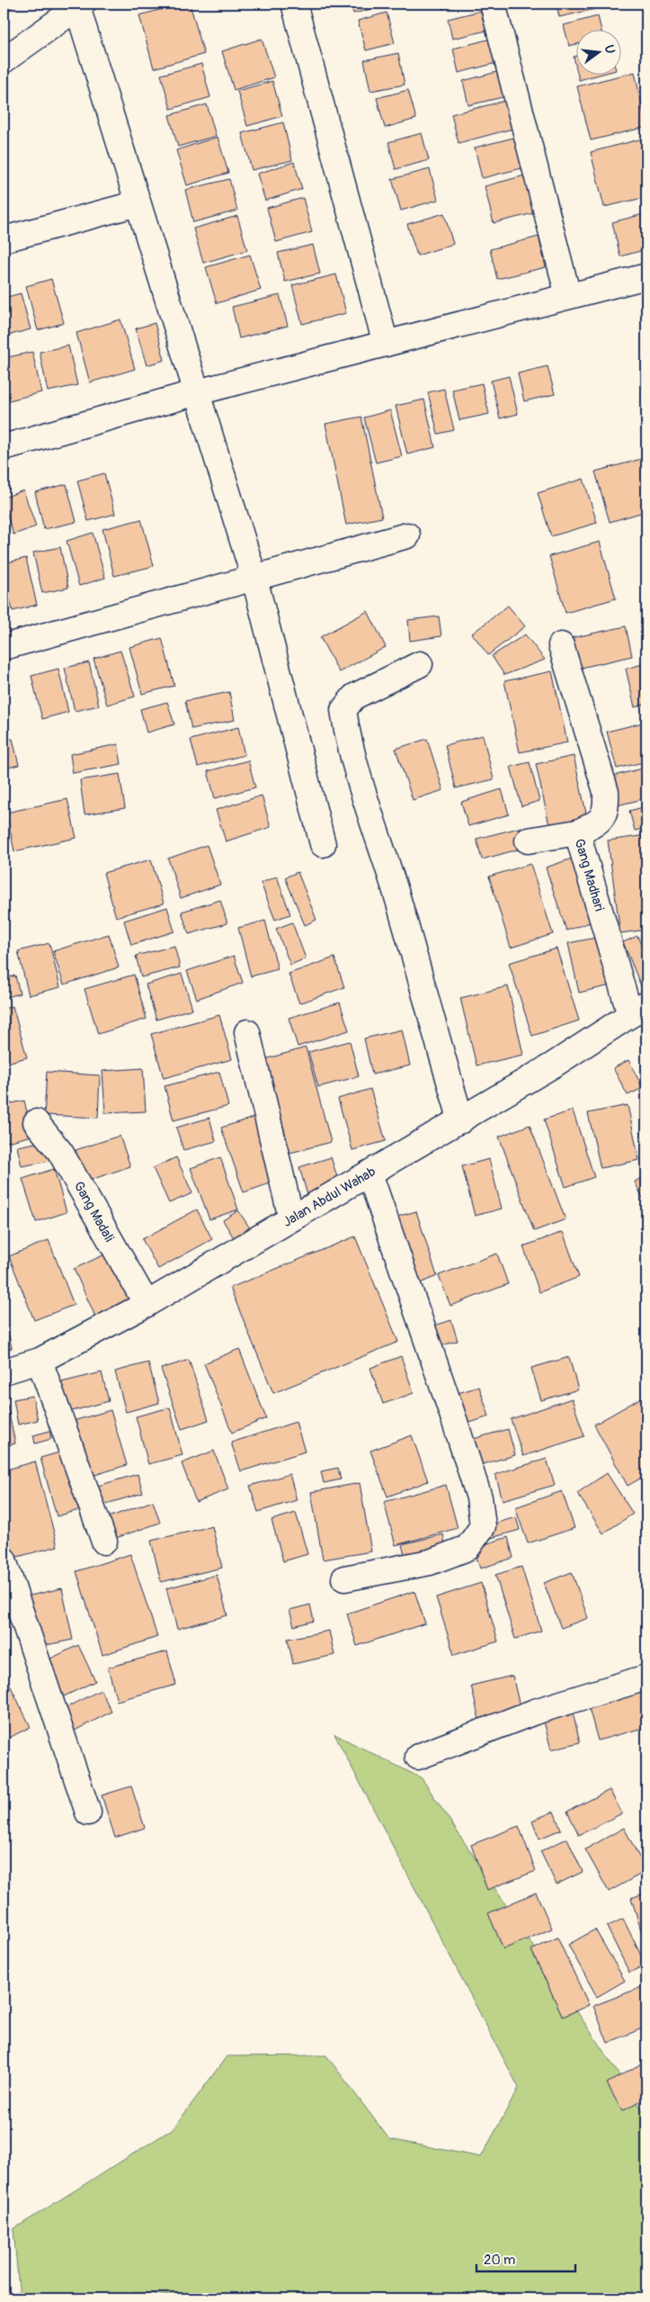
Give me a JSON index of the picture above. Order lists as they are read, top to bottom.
{
  "streets": {
    "street": ["Gang Madhari", "Jalan Abdul Wahab", "Gang Madali"]
  },
  "crossings": [
    ["Gang Madhari", "Jalan Abdul Wahab"],
    ["Jalan Abdul Wahab", "Gang Madali"]
  ],
  "scale_bar": "20 m",
  "north": "right"
}
